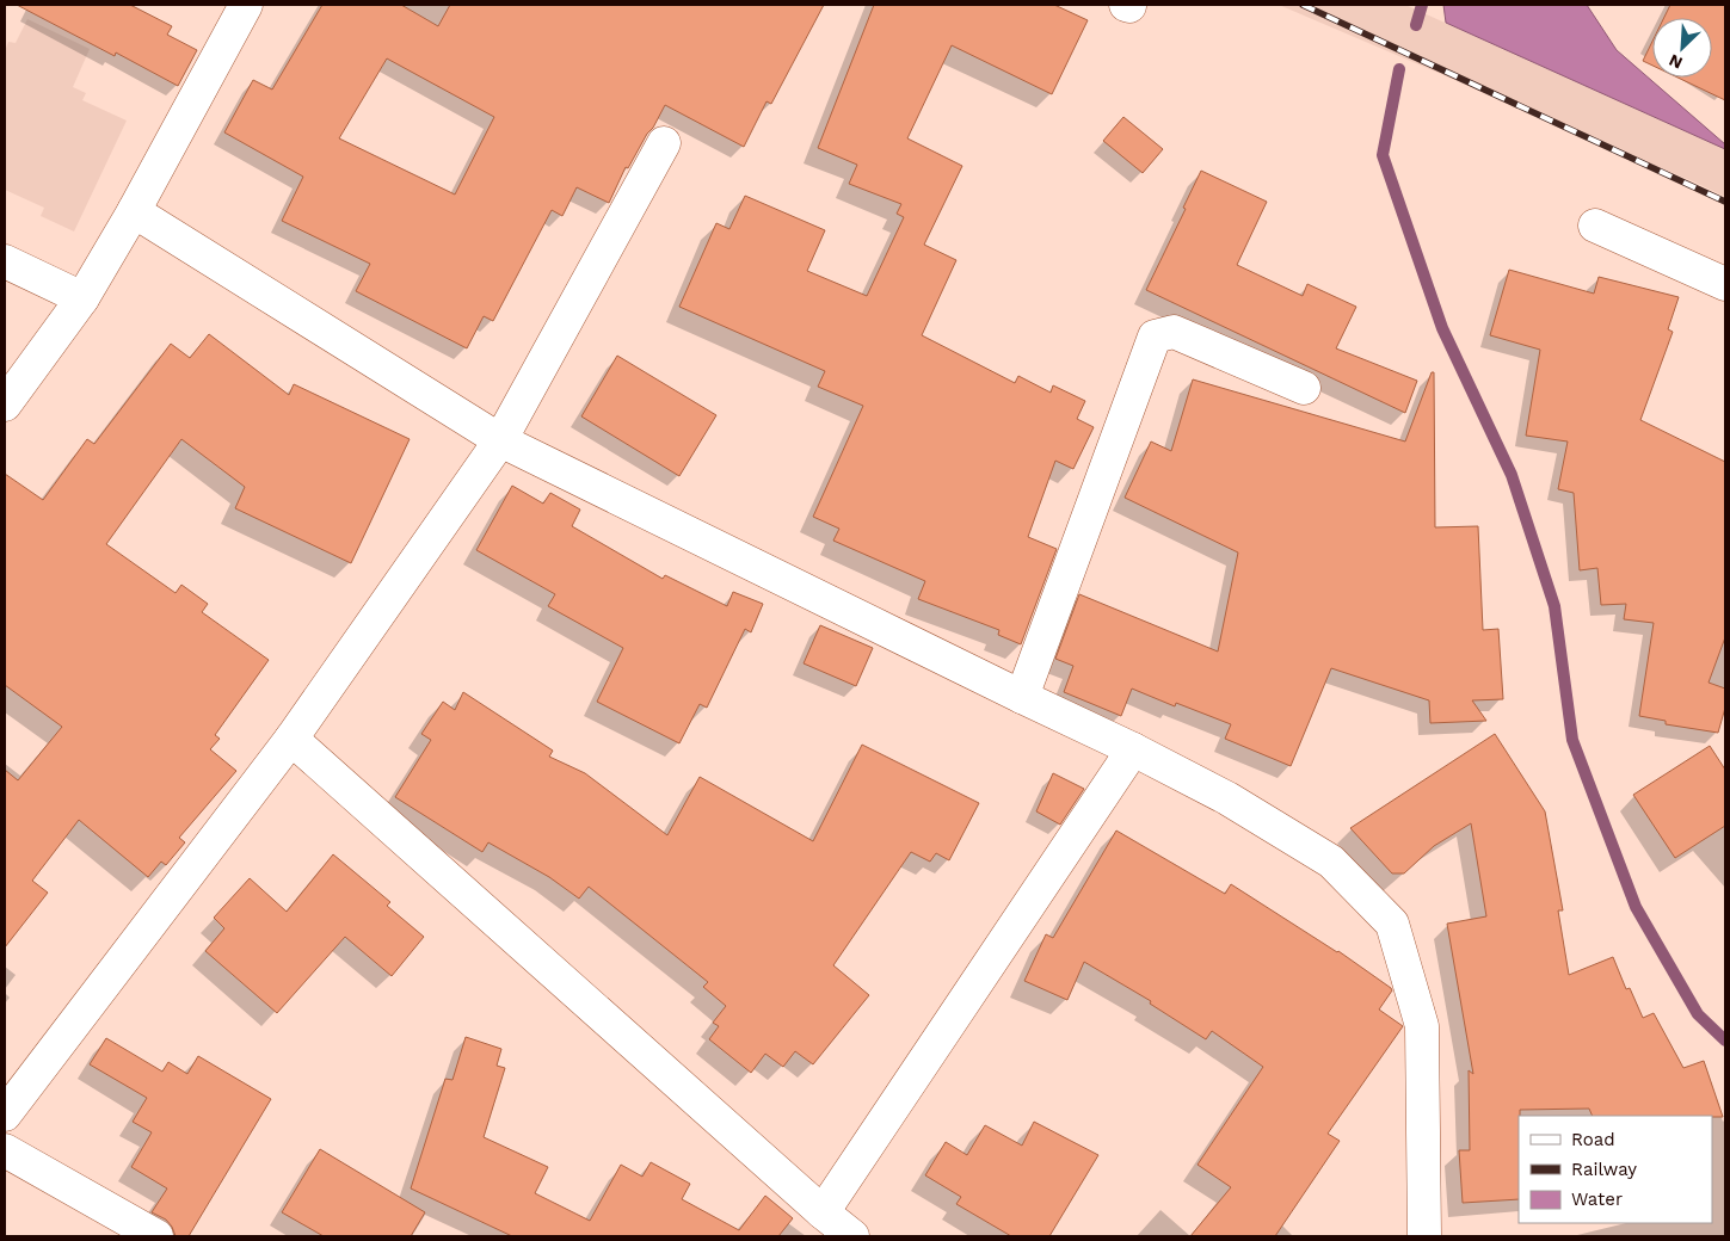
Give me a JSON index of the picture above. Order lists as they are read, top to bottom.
{
  "legend": ["Road", "Railway", "Water"],
  "north": "bottom left"
}
